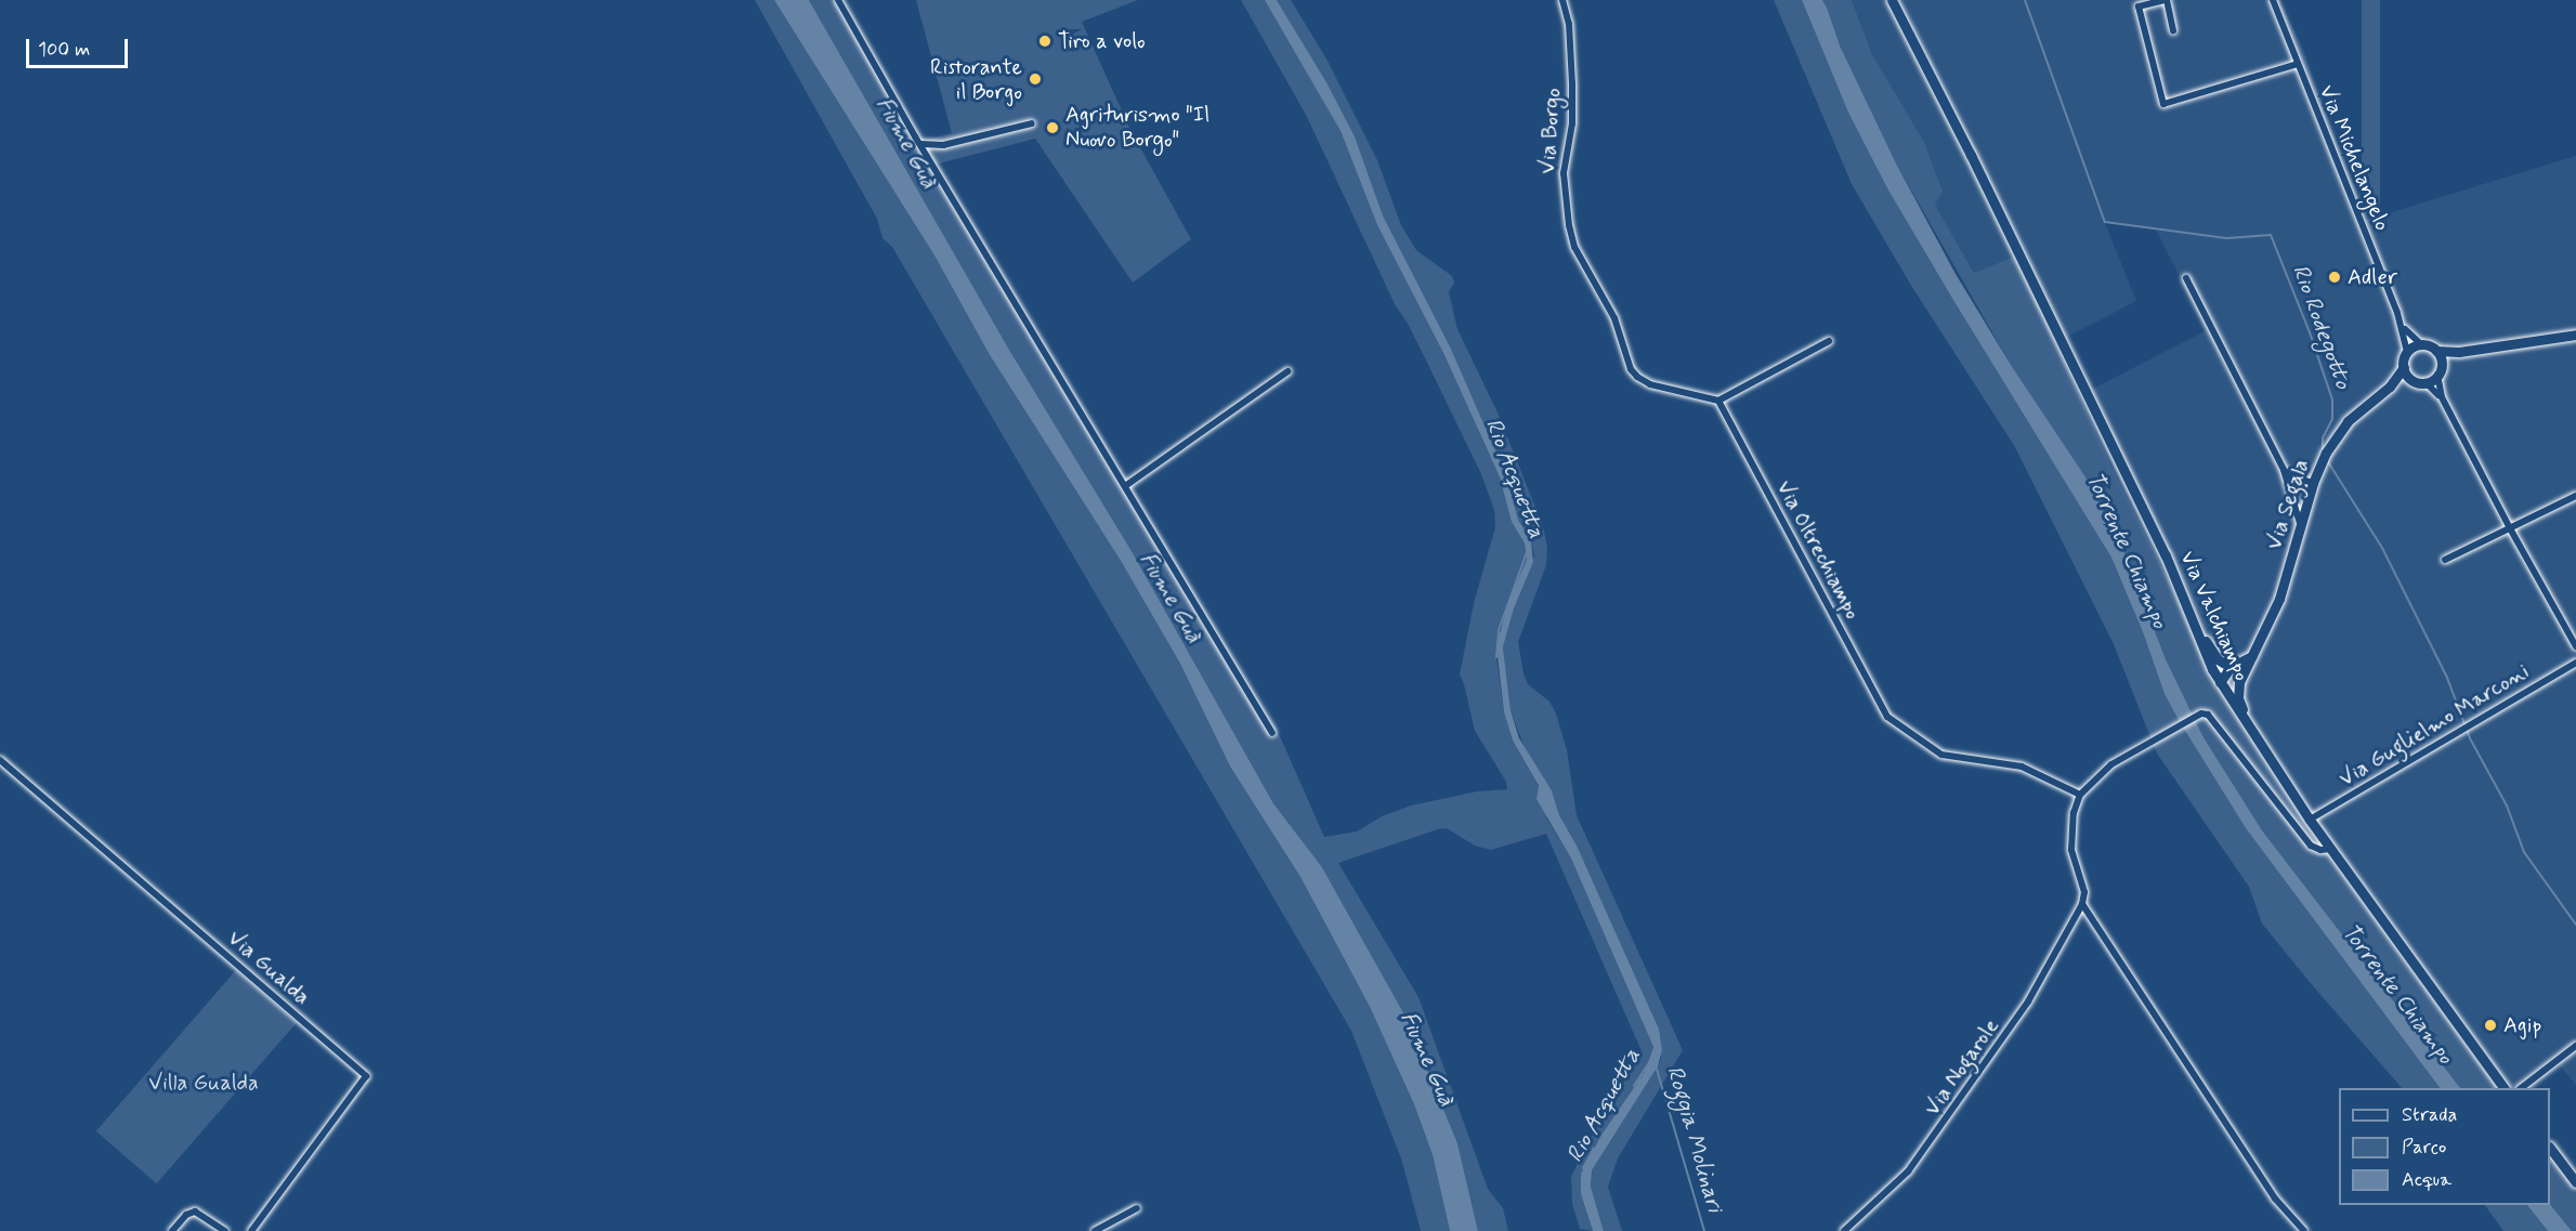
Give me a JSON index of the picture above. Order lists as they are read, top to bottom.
{
  "streets": {
    "main road": ["Via Segala", "Via Valchiampo"],
    "street": [
      "Via Borgo",
      "Via Michelangelo",
      "Via Oltrechiampo",
      "Via Guglielmo Marconi",
      "Via Gualda",
      "Via Nogarole"
    ]
  },
  "crossings": [
    ["Via Borgo", "Via Oltrechiampo"],
    ["Via Michelangelo", "Via Segala"],
    ["Via Valchiampo", "Via Guglielmo Marconi"]
  ],
  "water": [
    "Fiume Guà",
    "Rio Rodegotto",
    "Rio Acquetta",
    "Torrente Chiampo",
    "Roggia Molinari"
  ],
  "parks": ["Villa Gualda"],
  "places": [
    "Tiro a volo",
    "Ristorante il Borgo",
    "Agriturismo \"Il Nuovo Borgo\"",
    "Adler",
    "Agip"
  ],
  "legend": ["Strada", "Parco", "Acqua"],
  "scale_bar": "100 m"
}
